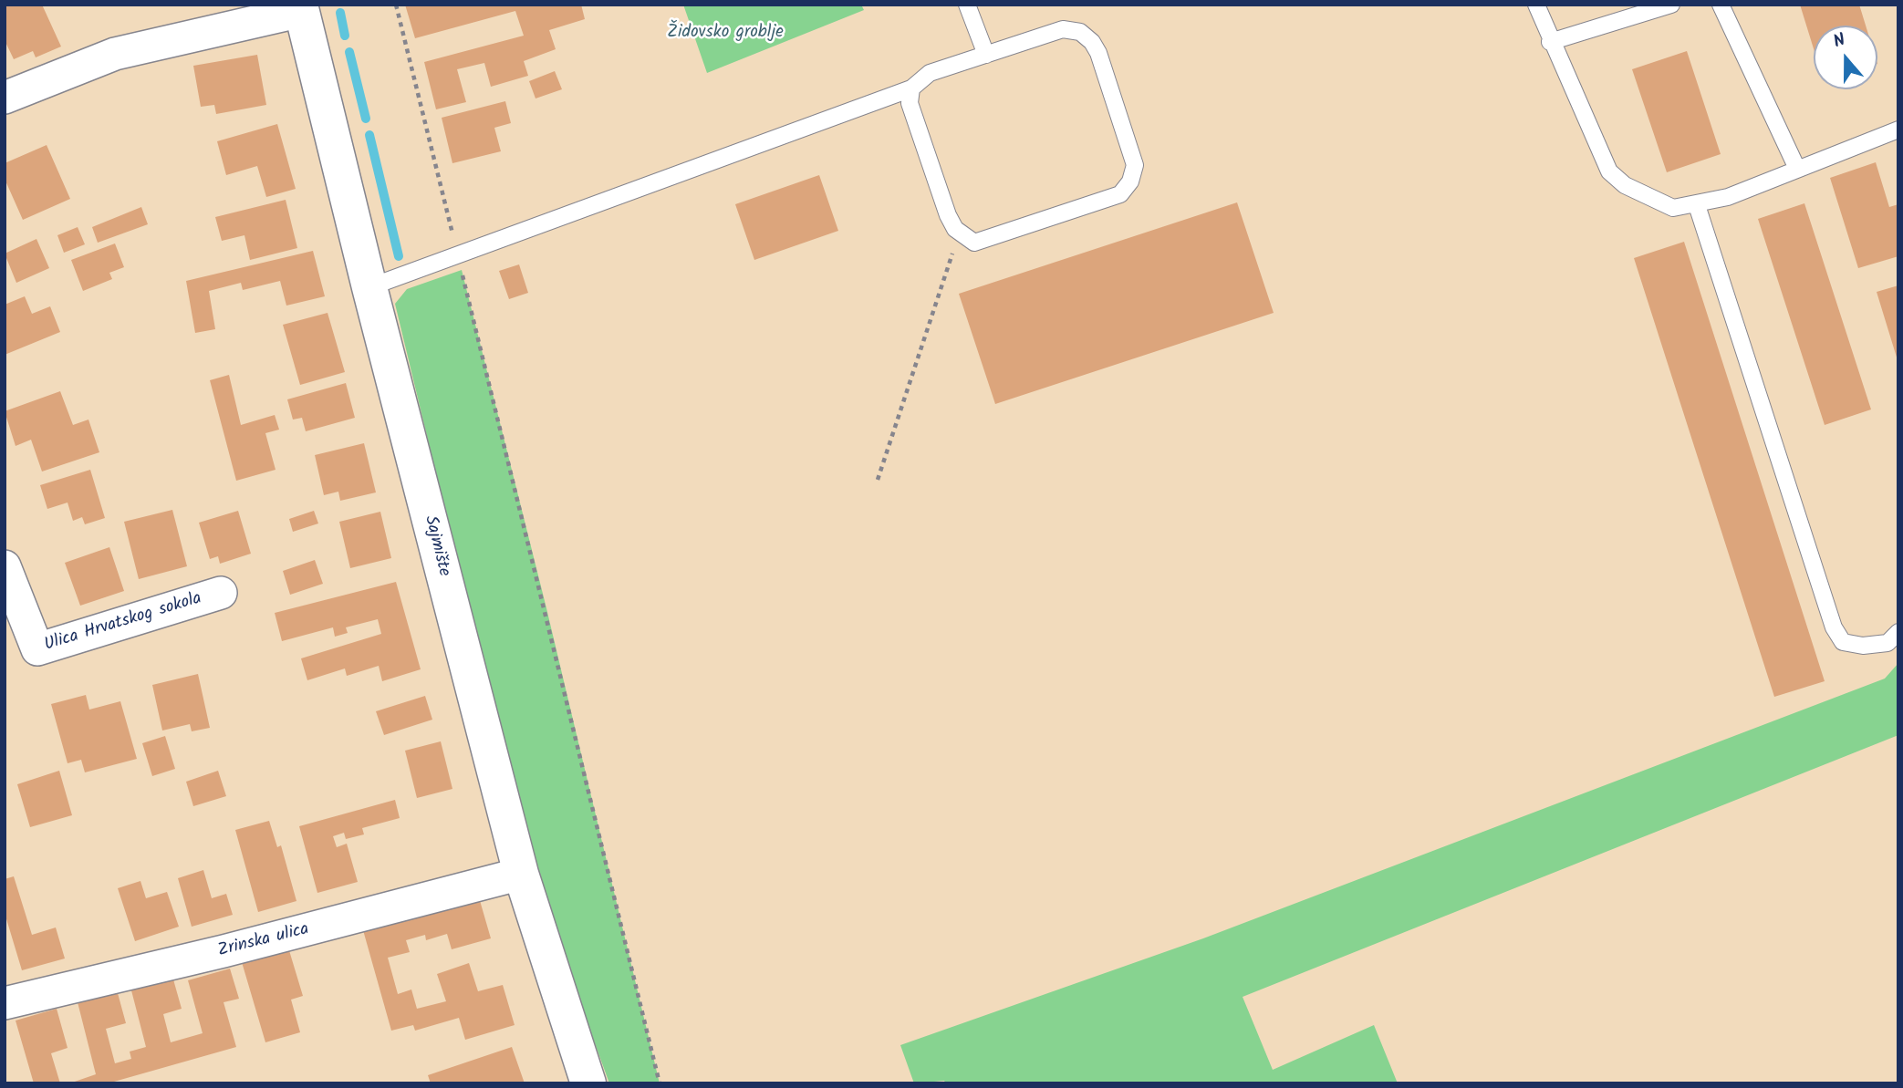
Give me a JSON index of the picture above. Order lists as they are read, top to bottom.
{
  "streets": {
    "main road": ["Sajmište"],
    "street": ["Ulica Hrvatskog sokola", "Zrinska ulica"]
  },
  "crossings": [
    ["Sajmište", "Zrinska ulica"]
  ],
  "parks": ["Židovsko groblje"],
  "north": "top"
}
